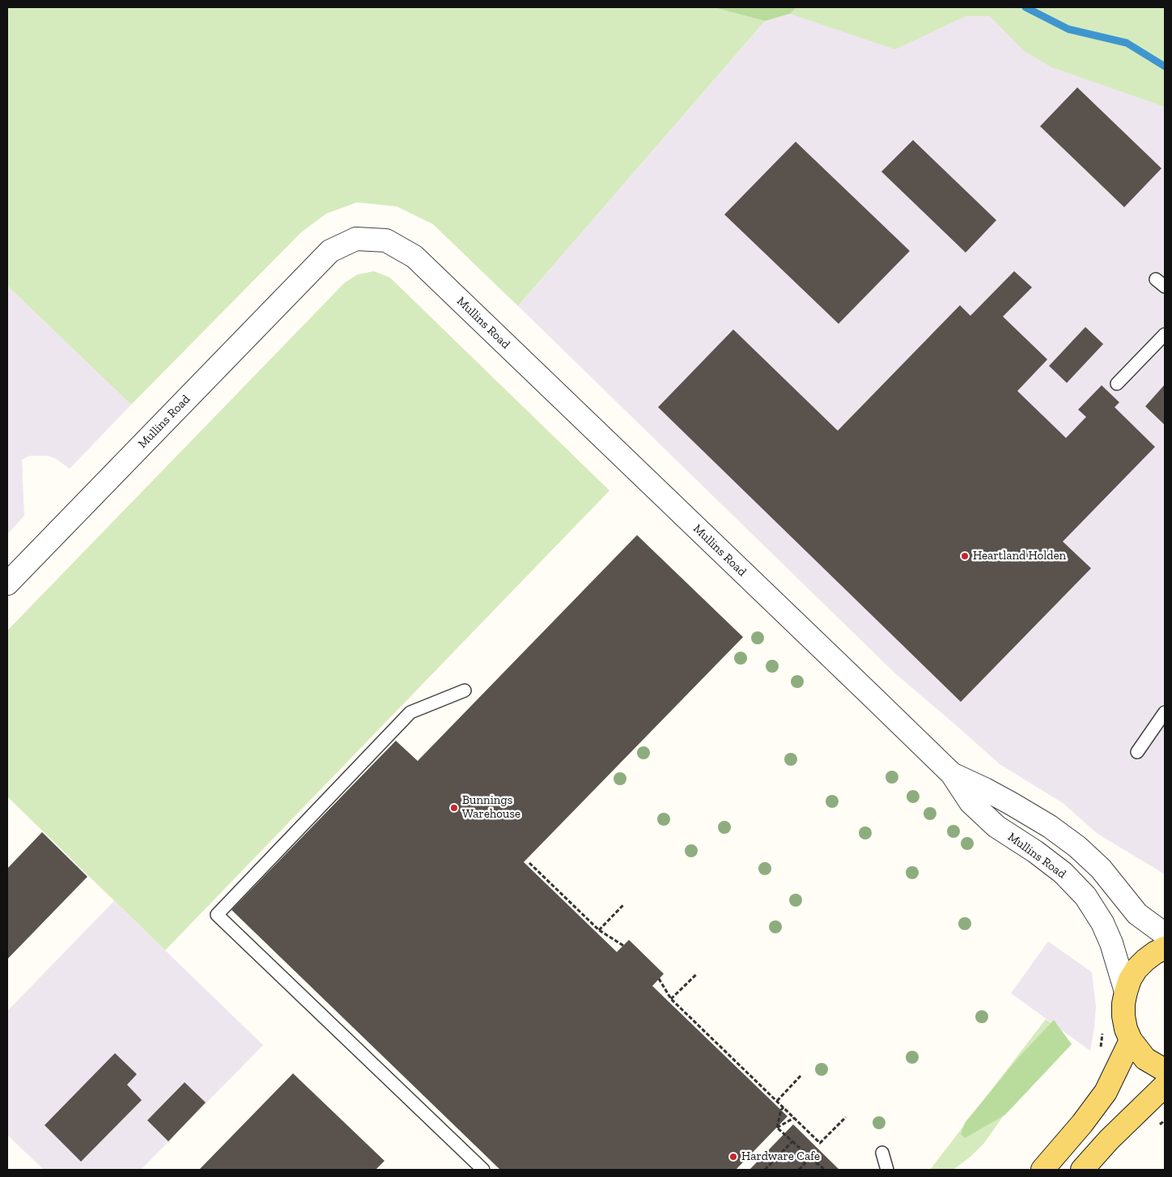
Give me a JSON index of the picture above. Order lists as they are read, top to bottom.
{
  "streets": {
    "street": ["Mullins Road"]
  },
  "places": ["Heartland Holden", "Bunnings Warehouse", "Hardware Cafe"]
}
